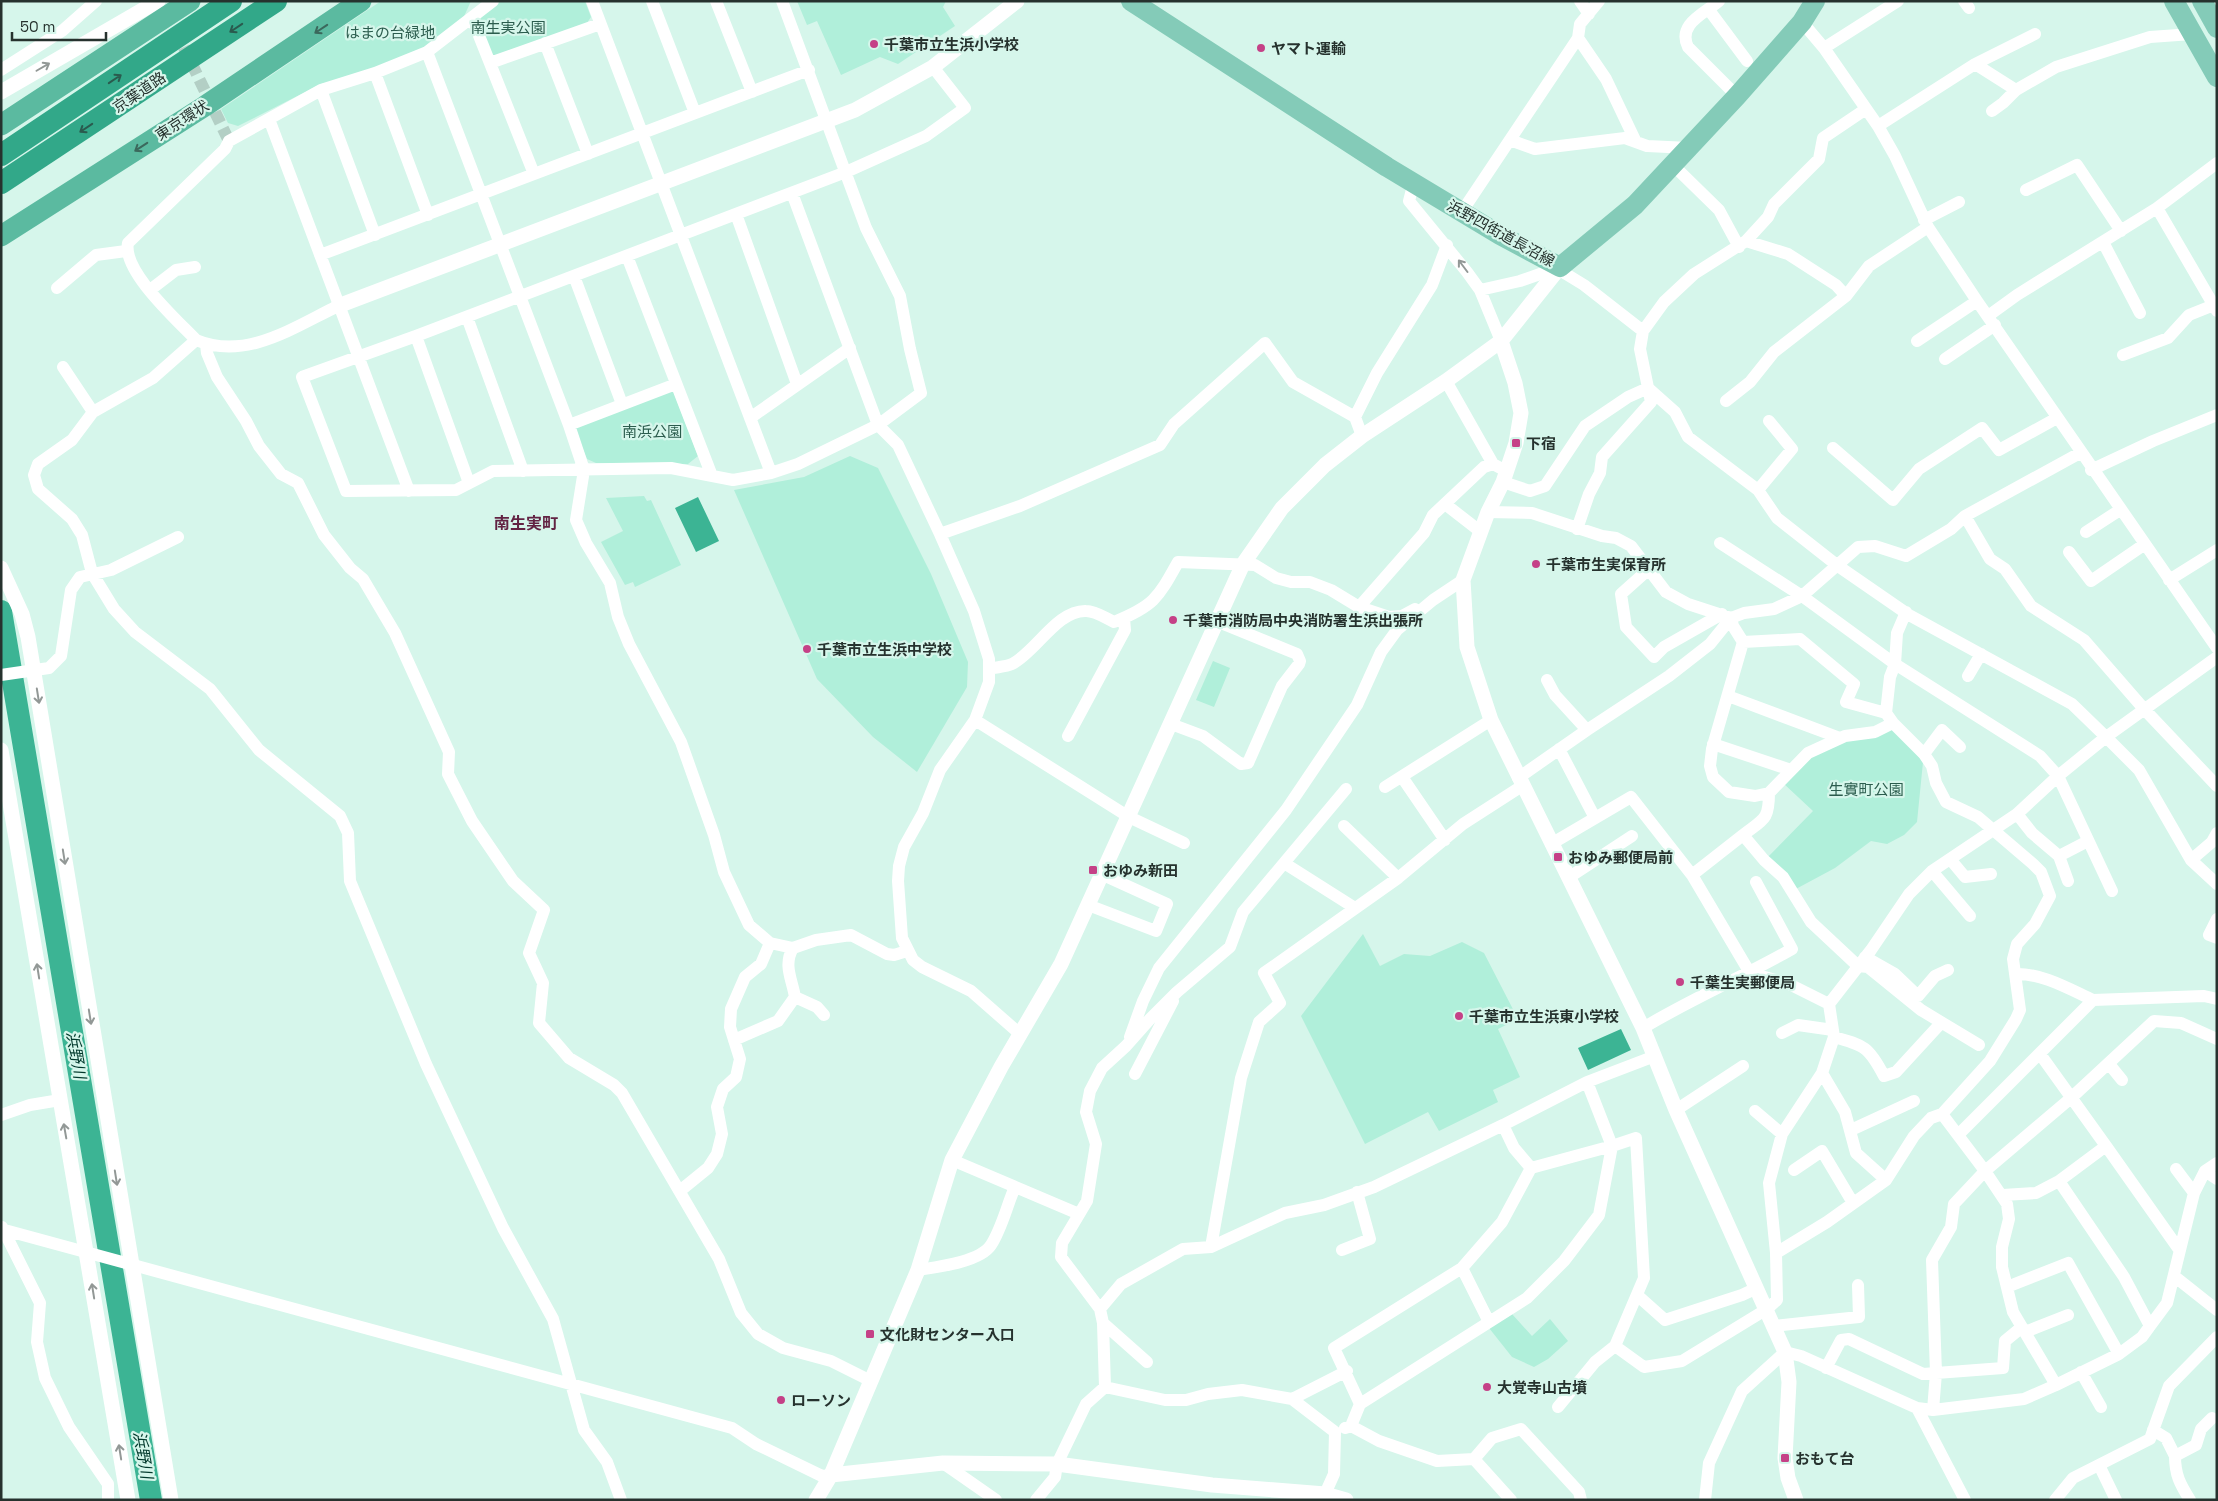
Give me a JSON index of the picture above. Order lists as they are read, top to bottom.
{
  "streets": {
    "highway": ["京葉道路", "東京環状"],
    "main road": ["浜野四街道長沼線"]
  },
  "districts": ["南生実町"],
  "water": ["浜野川"],
  "parks": [
    "南生実公園",
    "はまの台緑地",
    "南浜公園",
    "生實町公園"
  ],
  "places": {
    "other": [
      "千葉市立生浜小学校",
      "ヤマト運輸",
      "千葉市生実保育所",
      "千葉市消防局中央消防署生浜出張所",
      "千葉市立生浜中学校",
      "千葉生実郵便局",
      "千葉市立生浜東小学校",
      "大覚寺山古墳",
      "ローソン"
    ],
    "transit": [
      "下宿",
      "おゆみ郵便局前",
      "おゆみ新田",
      "文化財センター入口",
      "おもて台"
    ]
  },
  "scale_bar": "50 m"
}
